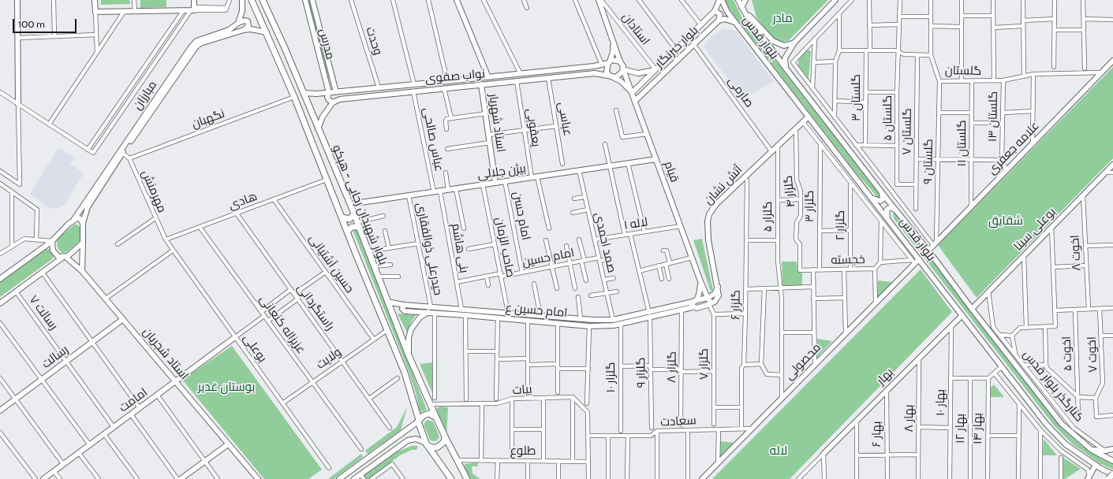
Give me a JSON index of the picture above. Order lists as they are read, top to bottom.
{
  "streets": {
    "main road": ["بلوار شهیدان رجایی - هپکو"],
    "street": [
      "استادان",
      "بلوار قدس",
      "وحدت",
      "مدرس",
      "بلوار خبرنگار",
      "گلستان",
      "نواب صفوی",
      "صارمی",
      "مبارزان",
      "گلستان ۳",
      "گلستان ۱۳",
      "گلستان ۵",
      "نگهبان",
      "عباسی",
      "استاد شهریار",
      "یعقوبی",
      "گلستان ۷",
      "عباس صالحی",
      "گلستان ۱۱",
      "علامه جعفری",
      "گلستان ۹",
      "بیژن جلالی",
      "قیام",
      "آتش نشان",
      "مهرمنش",
      "گلزار ۴",
      "هادی",
      "گلزار ۳",
      "امام حسن",
      "گلزار ۵",
      "لاله ۱",
      "گلزار ۲",
      "بوعلی سینا",
      "صمد احمدی",
      "صاحب الزمان",
      "بنی هاشم",
      "حیدرعلی ذوالفقاری",
      "اخوت ۸",
      "امام حسین",
      "خجسته",
      "حسین آشتیانی",
      "گلزار ۶",
      "راستگردانی",
      "امام حسین ع",
      "رسالت ۷",
      "عزیزاله کنعانی",
      "بوعلی",
      "استاد شجریان",
      "اخوت ۵",
      "اخوت ۷",
      "رسالت",
      "ولایت",
      "محصولی",
      "گلزار ۷",
      "گلزار ۸",
      "گلزار ۹",
      "بهار",
      "گلزار ۱۰",
      "کنارگذر بلوار قدس",
      "بیات",
      "امامت",
      "بهار ۱۰",
      "بهار ۸",
      "سعادت",
      "بهار ۱۲",
      "بهار ۱۴",
      "بهار ۶",
      "طلوع"
    ]
  },
  "crossings": [
    ["استادان", "بلوار خبرنگار"],
    ["بلوار قدس", "بلوار خبرنگار"],
    ["بلوار قدس", "علامه جعفری"],
    ["بلوار قدس", "آتش نشان"],
    ["بلوار قدس", "بوعلی سینا"],
    ["بلوار قدس", "محصولی"],
    ["بلوار قدس", "بهار"],
    ["وحدت", "نواب صفوی"],
    ["مدرس", "نواب صفوی"],
    ["بلوار خبرنگار", "صارمی"],
    ["بلوار خبرنگار", "قیام"],
    ["گلستان", "گلستان ۳"],
    ["گلستان", "گلستان ۱۳"],
    ["گلستان", "گلستان ۵"],
    ["گلستان", "گلستان ۷"],
    ["گلستان", "گلستان ۱۱"],
    ["گلستان", "علامه جعفری"],
    ["گلستان", "گلستان ۹"],
    ["نواب صفوی", "عباسی"],
    ["نواب صفوی", "استاد شهریار"],
    ["نواب صفوی", "یعقوبی"],
    ["نواب صفوی", "عباس صالحی"],
    ["نواب صفوی", "قیام"],
    ["نواب صفوی", "بلوار شهیدان رجایی - هپکو"],
    ["صارمی", "آتش نشان"],
    ["مبارزان", "مهرمنش"],
    ["مبارزان", "بلوار شهیدان رجایی - هپکو"],
    ["مبارزان", "استاد شجریان"],
    ["گلستان ۱۳", "علامه جعفری"],
    ["گلستان ۵", "گلستان ۷"],
    ["نگهبان", "مهرمنش"],
    ["نگهبان", "بلوار شهیدان رجایی - هپکو"],
    ["استاد شهریار", "بیژن جلالی"],
    ["یعقوبی", "بیژن جلالی"],
    ["عباس صالحی", "بیژن جلالی"],
    ["گلستان ۱۱", "علامه جعفری"],
    ["علامه جعفری", "گلستان ۹"],
    ["بیژن جلالی", "قیام"],
    ["بیژن جلالی", "بلوار شهیدان رجایی - هپکو"],
    ["بیژن جلالی", "امام حسن"],
    ["بیژن جلالی", "صمد احمدی"],
    ["بیژن جلالی", "صاحب الزمان"],
    ["بیژن جلالی", "بنی هاشم"],
    ["بیژن جلالی", "حیدرعلی ذوالفقاری"],
    ["قیام", "آتش نشان"],
    ["قیام", "لاله ۱"],
    ["قیام", "امام حسین ع"],
    ["قیام", "گلزار ۷"],
    ["آتش نشان", "گلزار ۴"],
    ["آتش نشان", "گلزار ۵"],
    ["آتش نشان", "امام حسین ع"],
    ["آتش نشان", "گلزار ۷"],
    ["مهرمنش", "هادی"],
    ["مهرمنش", "بوعلی"],
    ["گلزار ۴", "خجسته"],
    ["هادی", "بلوار شهیدان رجایی - هپکو"],
    ["هادی", "حسین آشتیانی"],
    ["هادی", "راستگردانی"],
    ["هادی", "عزیزاله کنعانی"],
    ["هادی", "بوعلی"],
    ["بلوار شهیدان رجایی - هپکو", "امام حسین ع"],
    ["بلوار شهیدان رجایی - هپکو", "ولایت"],
    ["بلوار شهیدان رجایی - هپکو", "بیات"],
    ["بلوار شهیدان رجایی - هپکو", "طلوع"],
    ["گلزار ۳", "خجسته"],
    ["امام حسن", "امام حسین"],
    ["لاله ۱", "صمد احمدی"],
    ["گلزار ۲", "خجسته"],
    ["بوعلی سینا", "اخوت ۸"],
    ["بوعلی سینا", "کنارگذر بلوار قدس"],
    ["صمد احمدی", "امام حسین"],
    ["صمد احمدی", "امام حسین ع"],
    ["صاحب الزمان", "امام حسین"],
    ["صاحب الزمان", "امام حسین ع"],
    ["بنی هاشم", "امام حسین"],
    ["بنی هاشم", "امام حسین ع"],
    ["حیدرعلی ذوالفقاری", "امام حسین ع"],
    ["خجسته", "محصولی"],
    ["حسین آشتیانی", "ولایت"],
    ["گلزار ۶", "سعادت"],
    ["راستگردانی", "ولایت"],
    ["امام حسین ع", "گلزار ۷"],
    ["امام حسین ع", "گلزار ۸"],
    ["امام حسین ع", "گلزار ۹"],
    ["امام حسین ع", "گلزار ۱۰"],
    ["رسالت ۷", "رسالت"],
    ["رسالت ۷", "امامت"],
    ["عزیزاله کنعانی", "ولایت"],
    ["بوعلی", "ولایت"],
    ["بوعلی", "امامت"],
    ["استاد شجریان", "رسالت"],
    ["استاد شجریان", "امامت"],
    ["محصولی", "سعادت"],
    ["بهار", "بهار ۱۰"],
    ["بهار", "بهار ۸"],
    ["بهار", "بهار ۶"]
  ],
  "parks": [
    "مادر",
    "شقایق",
    "بوستان غدیر",
    "لاله"
  ],
  "scale_bar": "100 m"
}
